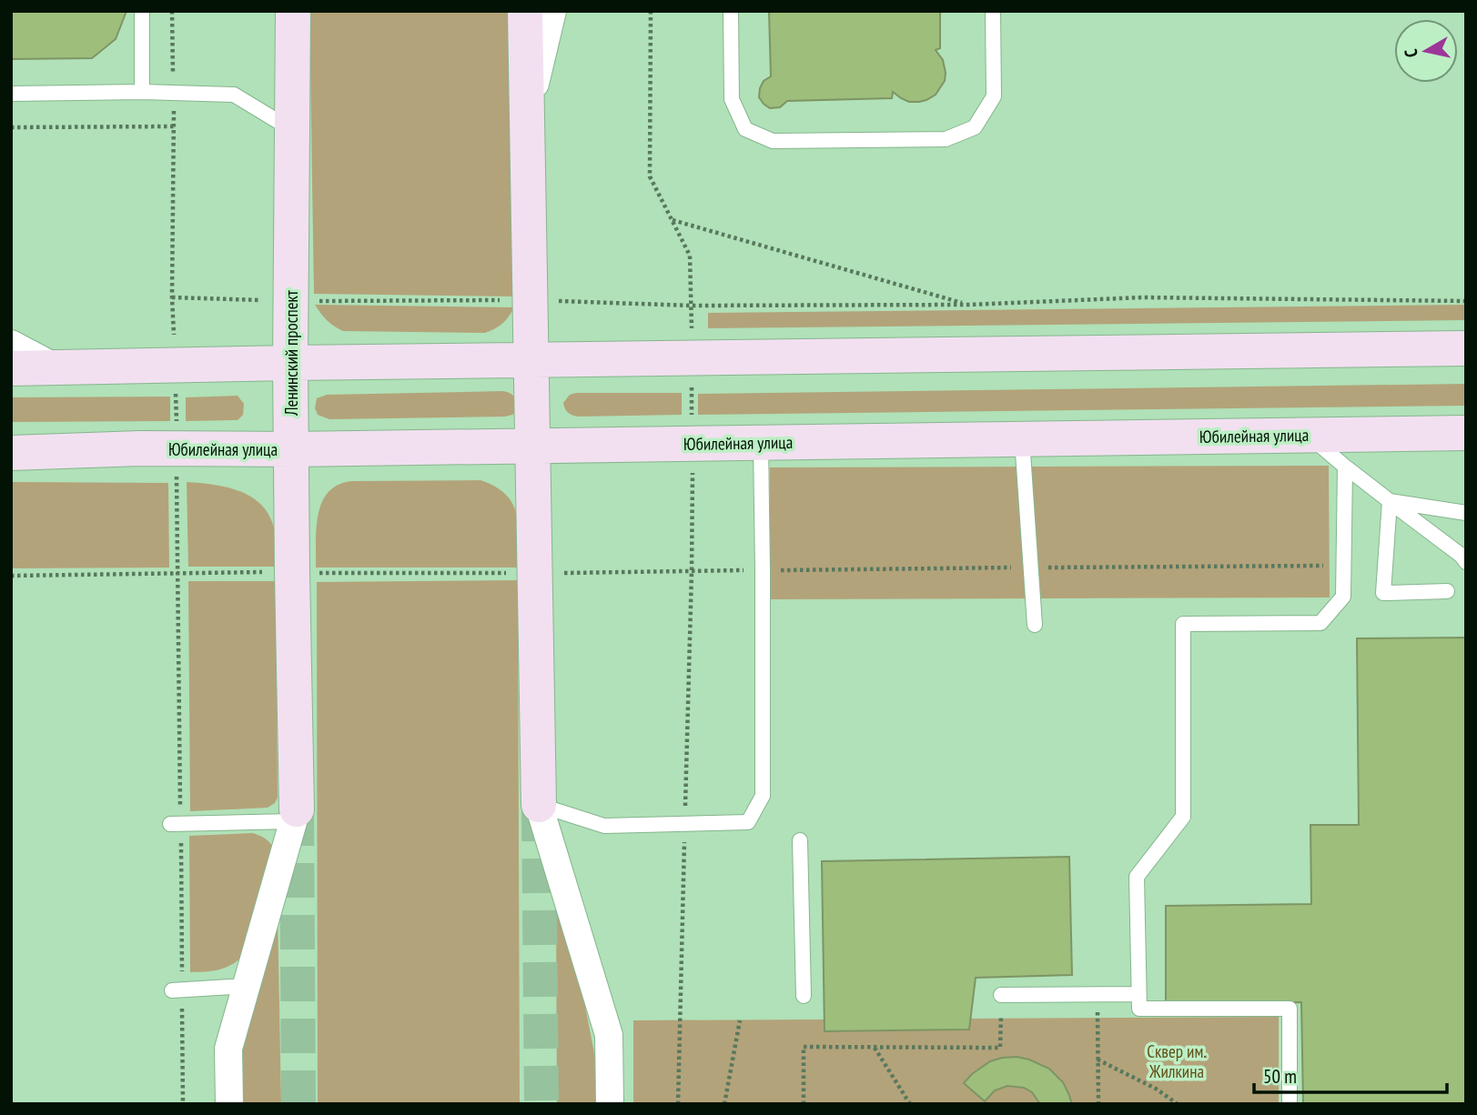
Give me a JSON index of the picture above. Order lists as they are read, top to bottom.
{
  "streets": {
    "main road": ["Ленинский проспект", "Юбилейная улица"]
  },
  "crossings": [
    ["Ленинский проспект", "Юбилейная улица"]
  ],
  "parks": ["Сквер им. Жилкина"],
  "scale_bar": "50 m",
  "north": "left"
}
